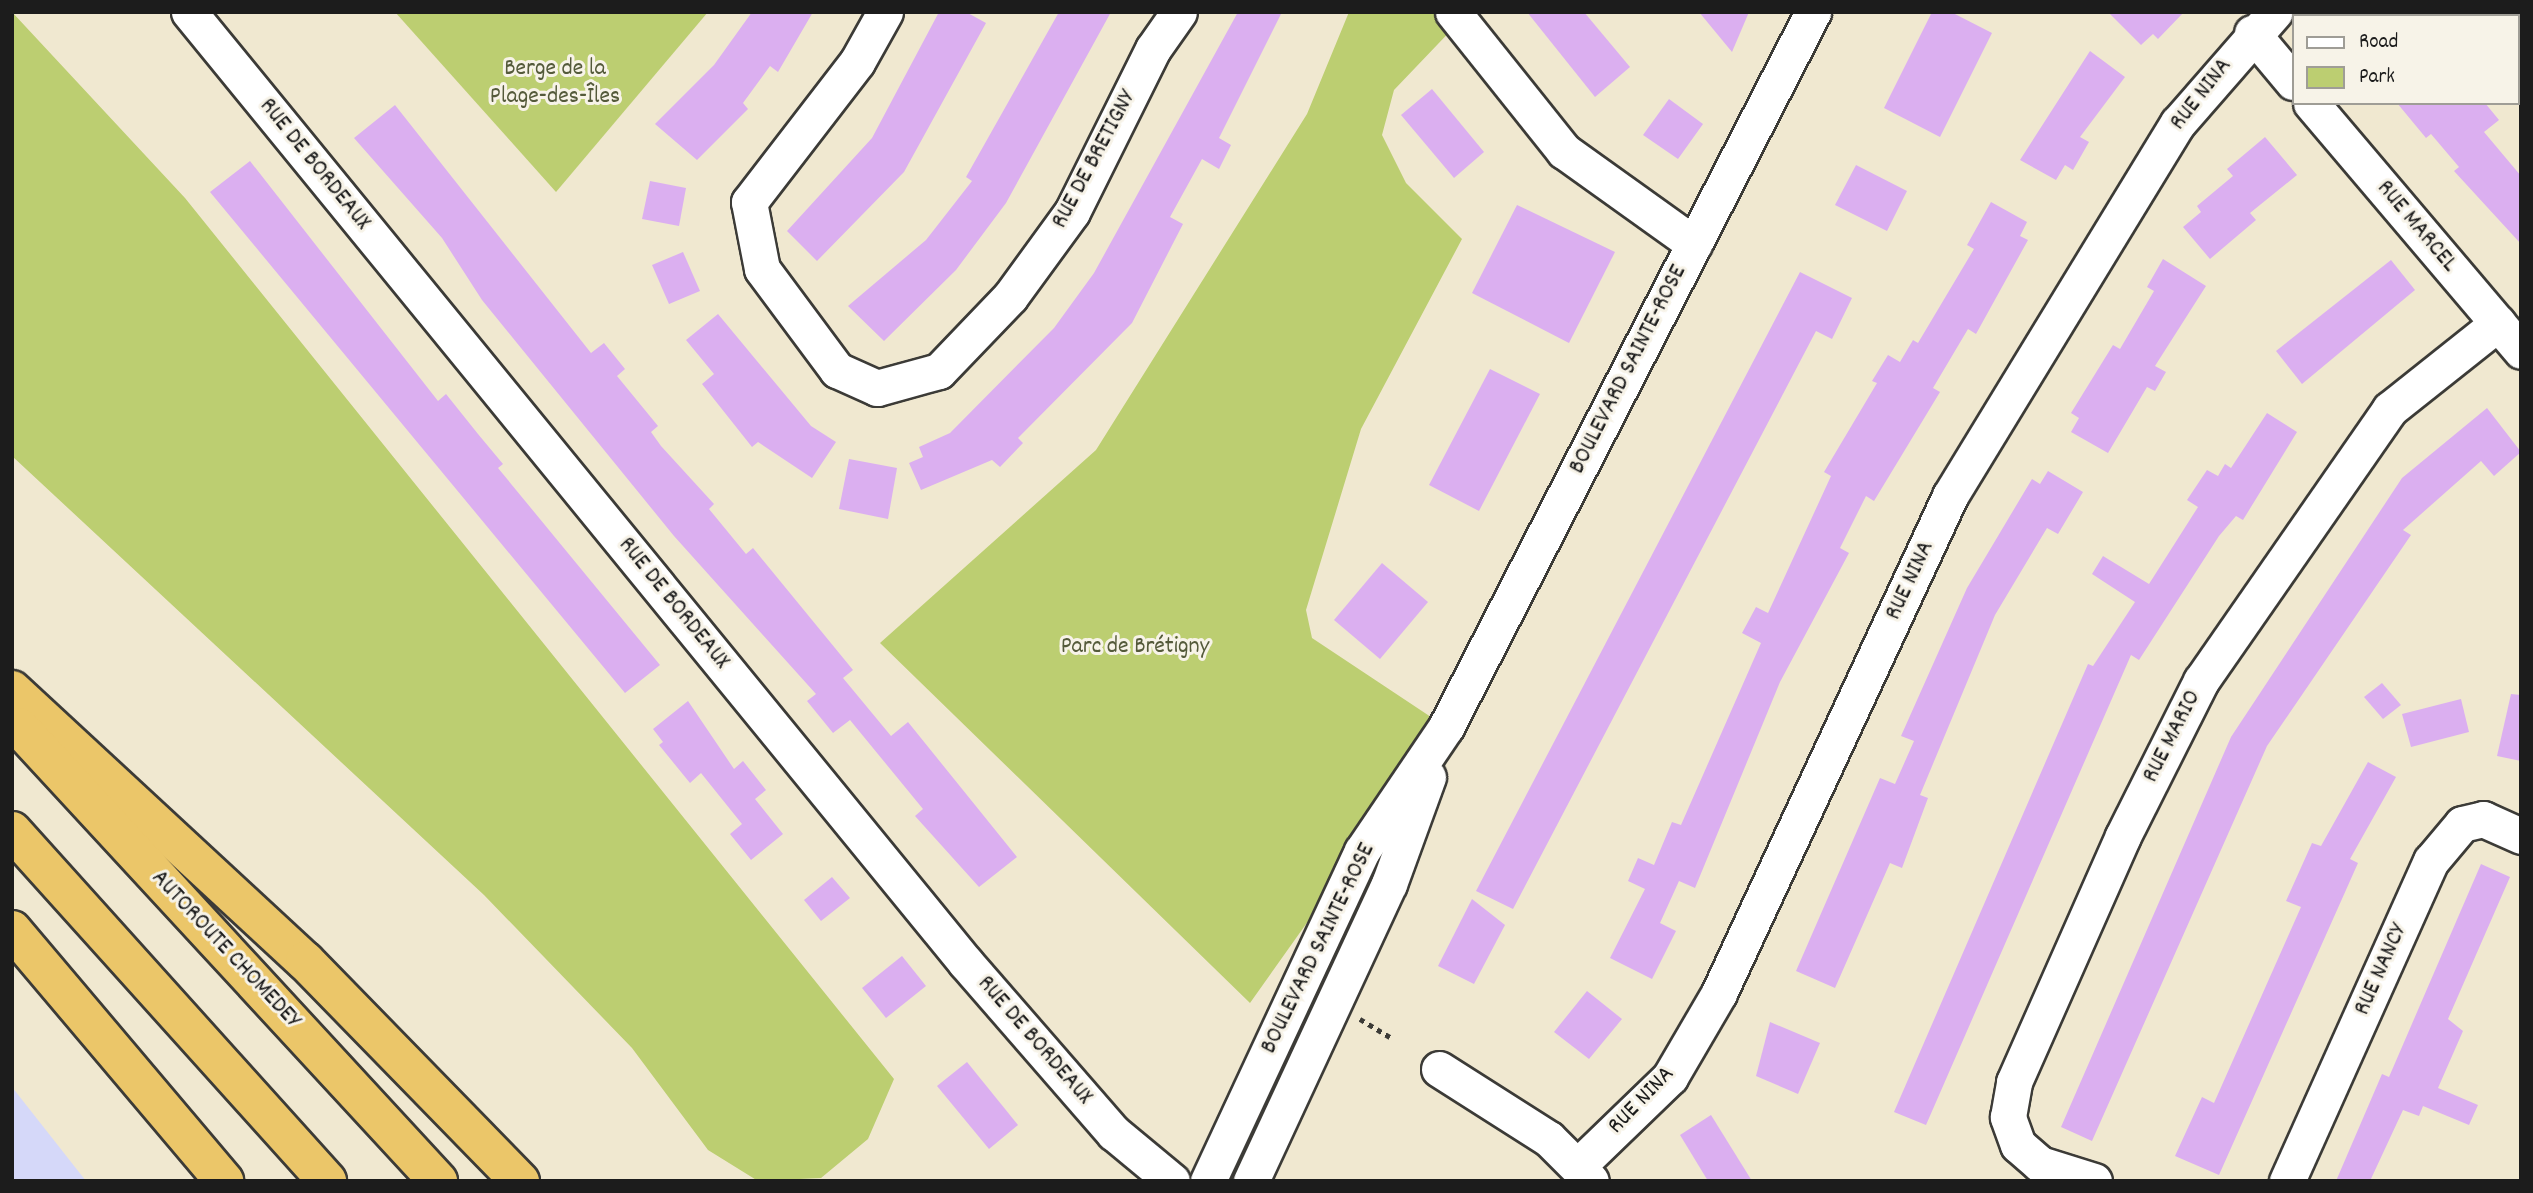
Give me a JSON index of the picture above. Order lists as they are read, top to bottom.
{
  "streets": {
    "highway": ["AUTOROUTE CHOMEDEY"],
    "street": [
      "RUE NINA",
      "RUE DE BRETIGNY",
      "RUE DE BORDEAUX",
      "RUE MARCEL",
      "BOULEVARD SAINTE-ROSE",
      "RUE MARIO",
      "RUE NANCY"
    ]
  },
  "crossings": [
    ["RUE MARCEL", "RUE MARIO"]
  ],
  "parks": ["Berge de la Plage-des-Îles", "Parc de Brétigny"],
  "legend": ["Road", "Park"]
}
